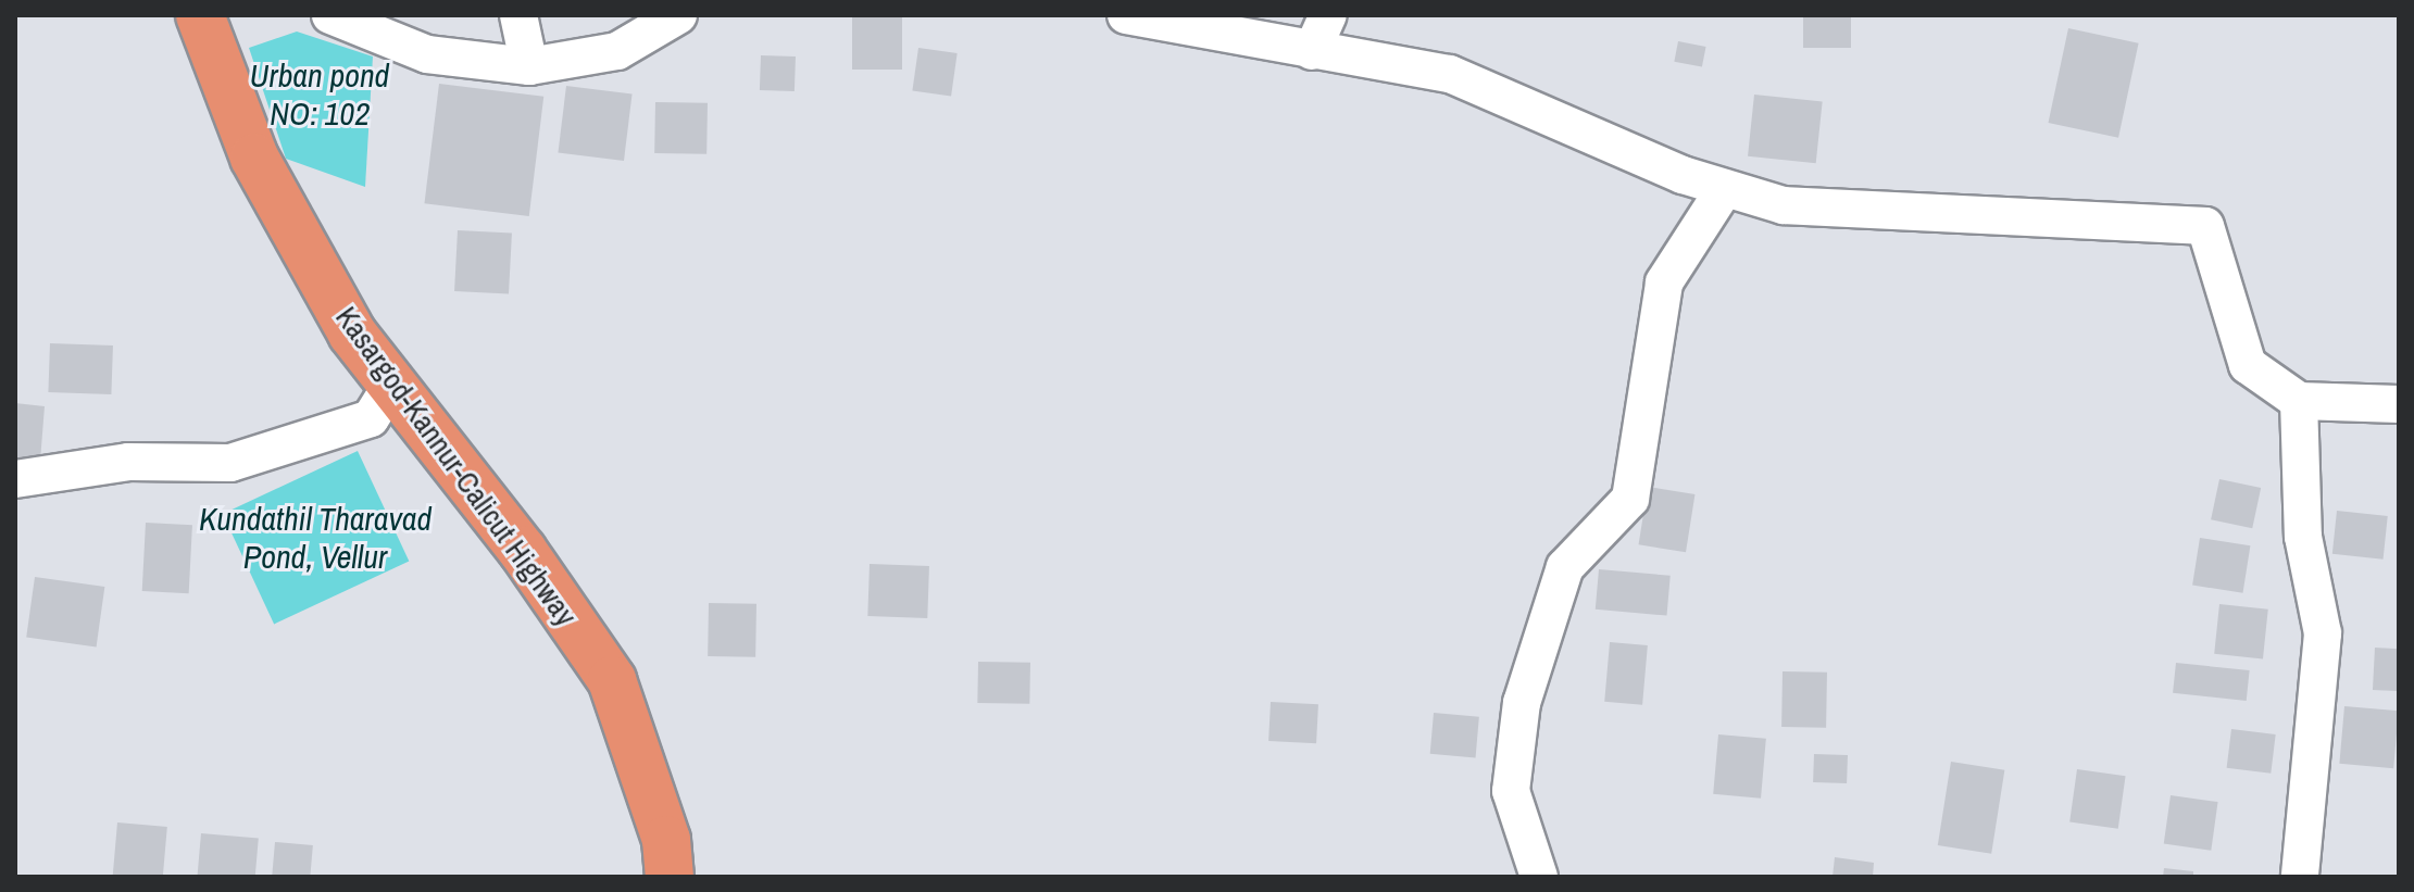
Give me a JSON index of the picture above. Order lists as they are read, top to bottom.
{
  "streets": {
    "highway": ["Kasargod-Kannur-Calicut Highway"]
  },
  "water": ["Urban pond NO: 102", "Kundathil Tharavad Pond, Vellur"]
}
